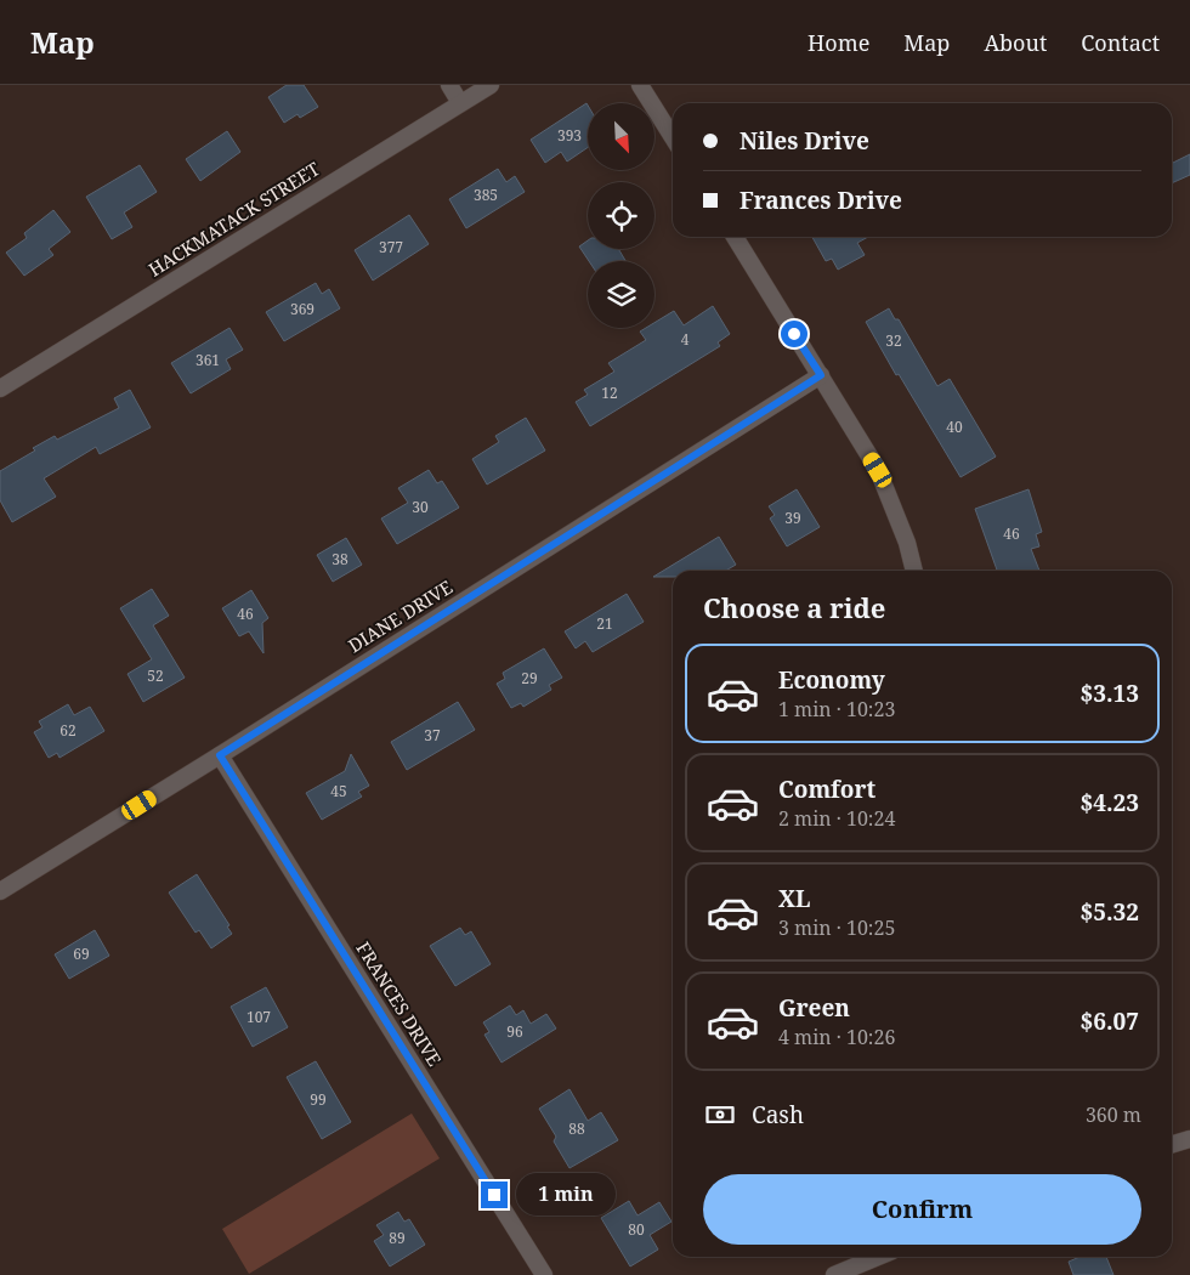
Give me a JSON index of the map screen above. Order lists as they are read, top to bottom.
{
  "streets": {
    "street": ["HACKMATACK STREET", "DIANE DRIVE", "FRANCES DRIVE"]
  },
  "crossings": [
    ["DIANE DRIVE", "FRANCES DRIVE"]
  ],
  "house_numbers": [
    "393",
    "385",
    "377",
    "369",
    "4",
    "32",
    "361",
    "12",
    "40",
    "30",
    "39",
    "46",
    "38",
    "46",
    "21",
    "52",
    "29",
    "62",
    "37",
    "45",
    "69",
    "107",
    "96",
    "99",
    "88",
    "80",
    "89"
  ],
  "north": "bottom right",
  "page": {
    "header": "Map",
    "nav": [
      "Home",
      "Map",
      "About",
      "Contact"
    ],
    "banner": ["Niles Drive", "Frances Drive"],
    "heading": "Choose a ride",
    "list": [
      {
        "name": "Economy",
        "note": "1 min · 10:23",
        "value": "$3.13"
      },
      {
        "name": "Comfort",
        "note": "2 min · 10:24",
        "value": "$4.23"
      },
      {
        "name": "XL",
        "note": "3 min · 10:25",
        "value": "$5.32"
      },
      {
        "name": "Green",
        "note": "4 min · 10:26",
        "value": "$6.07"
      }
    ],
    "pay": ["Cash", "360 m"],
    "buttons": "Confirm",
    "bubble": "1 min"
  }
}
